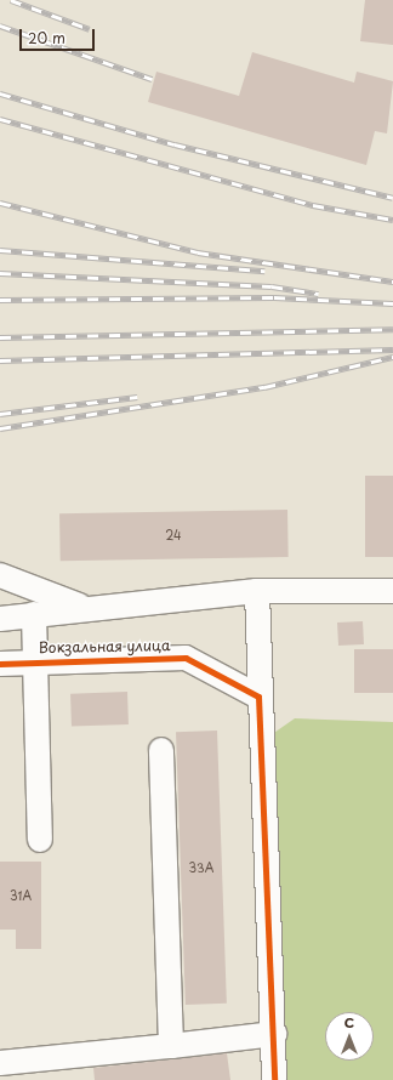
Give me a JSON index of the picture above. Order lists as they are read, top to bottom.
{
  "streets": {
    "street": ["Вокзальная улица"]
  },
  "house_numbers": ["24", "33А", "31А"],
  "scale_bar": "20 m",
  "north": "top"
}
